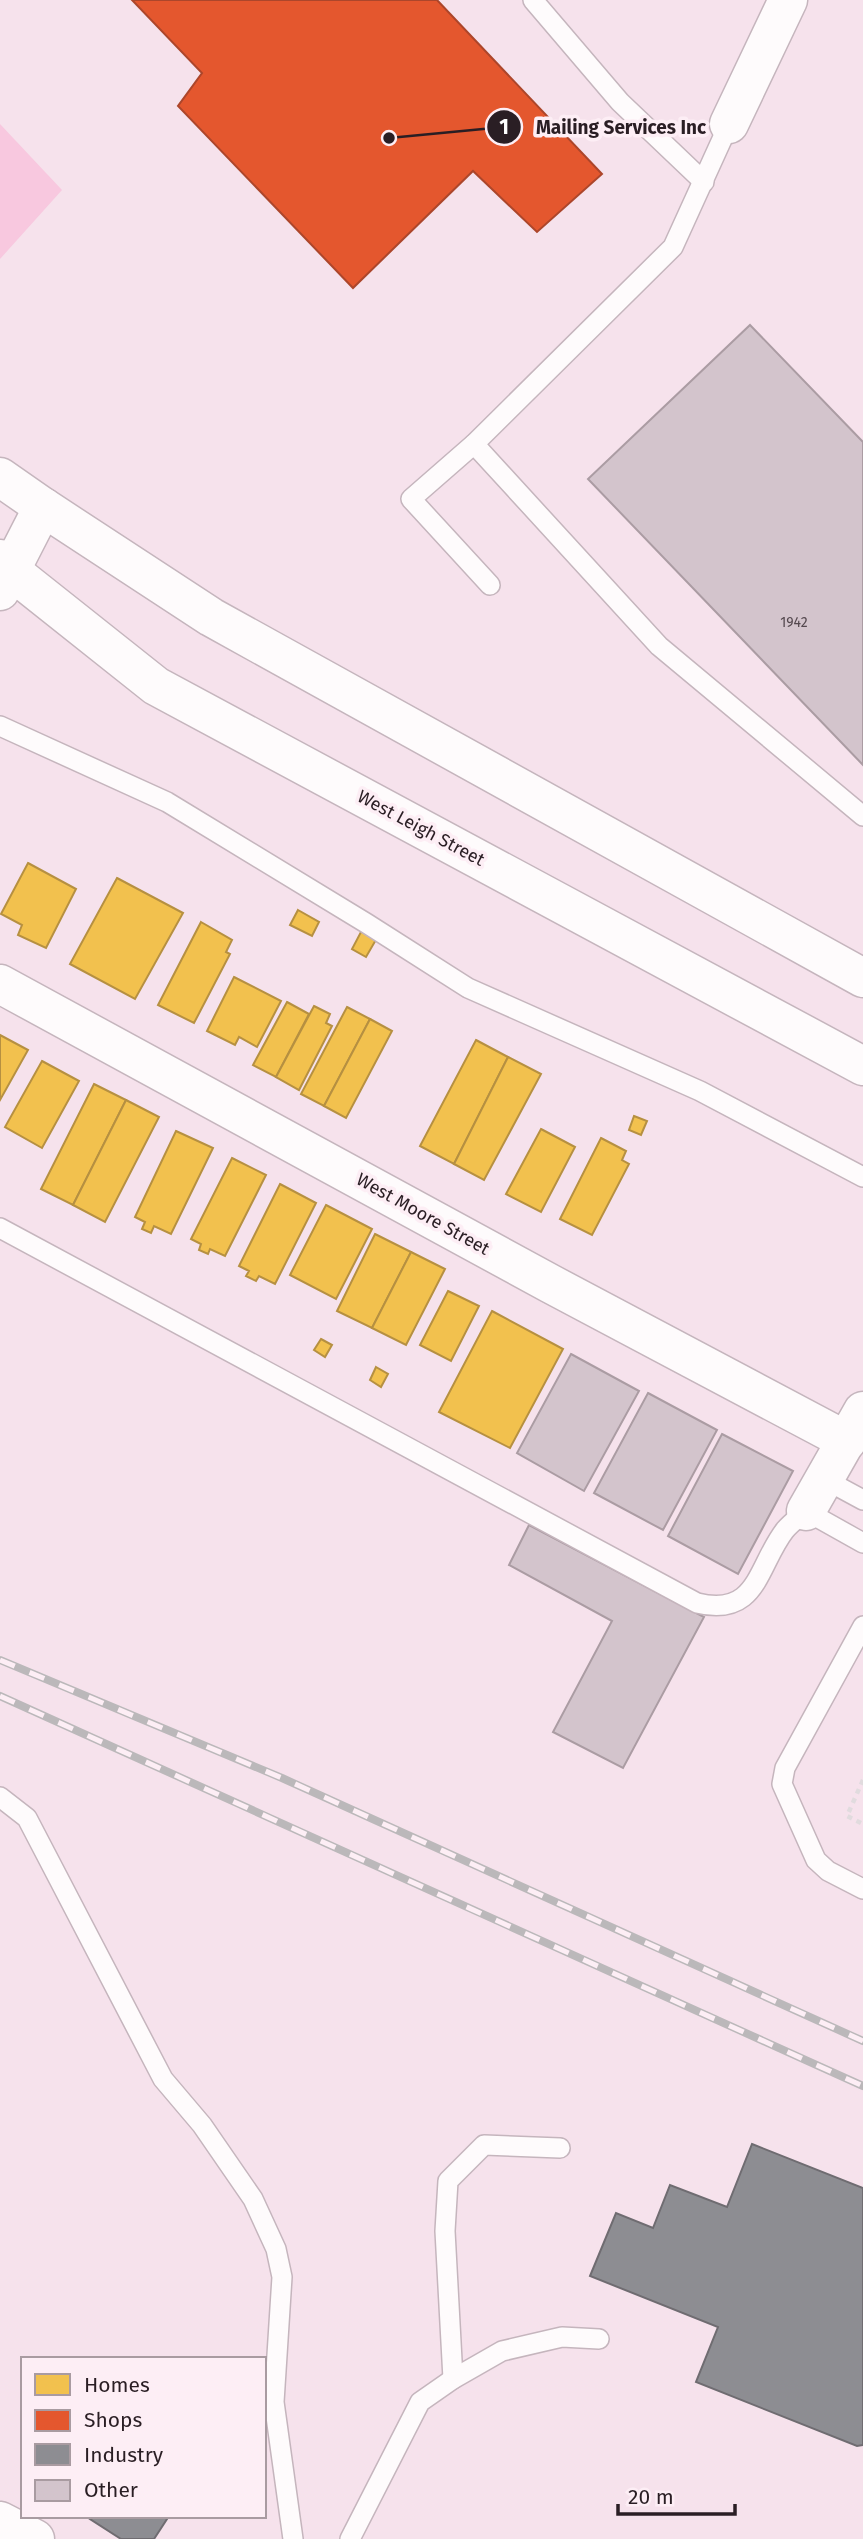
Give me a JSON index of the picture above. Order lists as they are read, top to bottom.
{
  "streets": {
    "street": ["West Leigh Street", "West Moore Street"]
  },
  "places": ["Mailing Services Inc"],
  "house_numbers": ["1942"],
  "legend": [
    "Homes",
    "Shops",
    "Industry",
    "Other"
  ],
  "scale_bar": "20 m"
}
